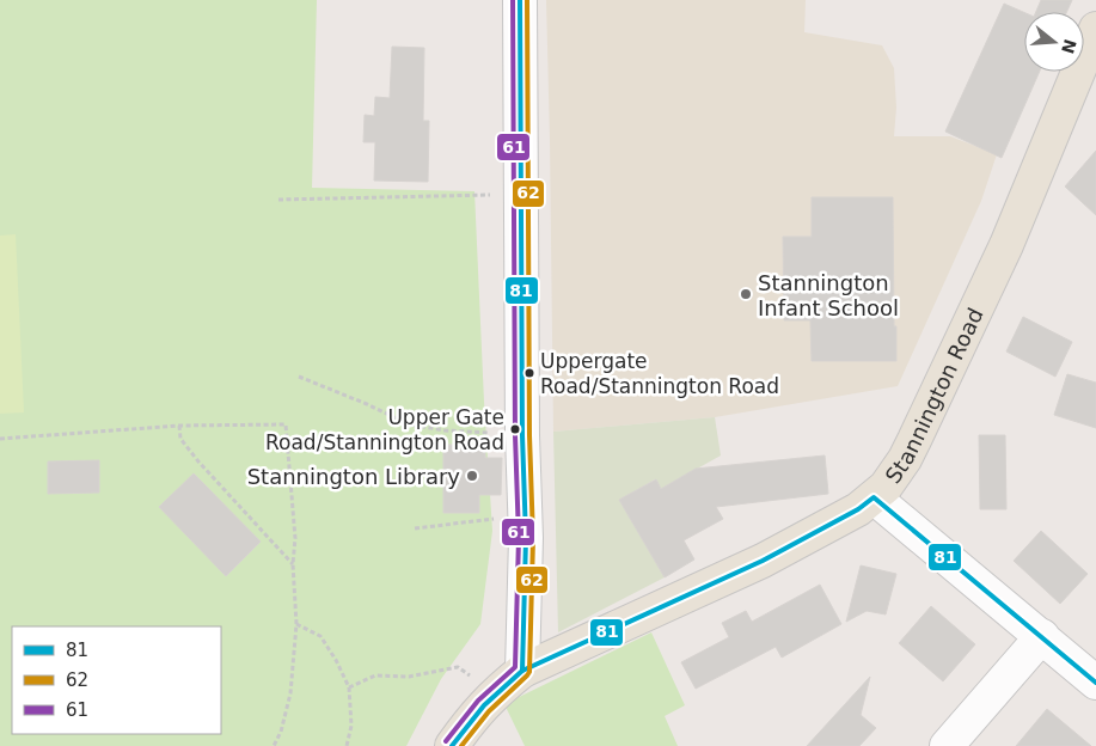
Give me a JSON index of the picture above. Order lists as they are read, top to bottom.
{
  "streets": {
    "main road": ["Stannington Road"]
  },
  "places": [
    "Stannington Infant School",
    "Uppergate Road/Stannington Road",
    "Upper Gate Road/Stannington Road",
    "Stannington Library"
  ],
  "lines": ["transit line 81", "transit line 62", "transit line 61"],
  "legend": ["81", "62", "61"],
  "north": "right"
}
